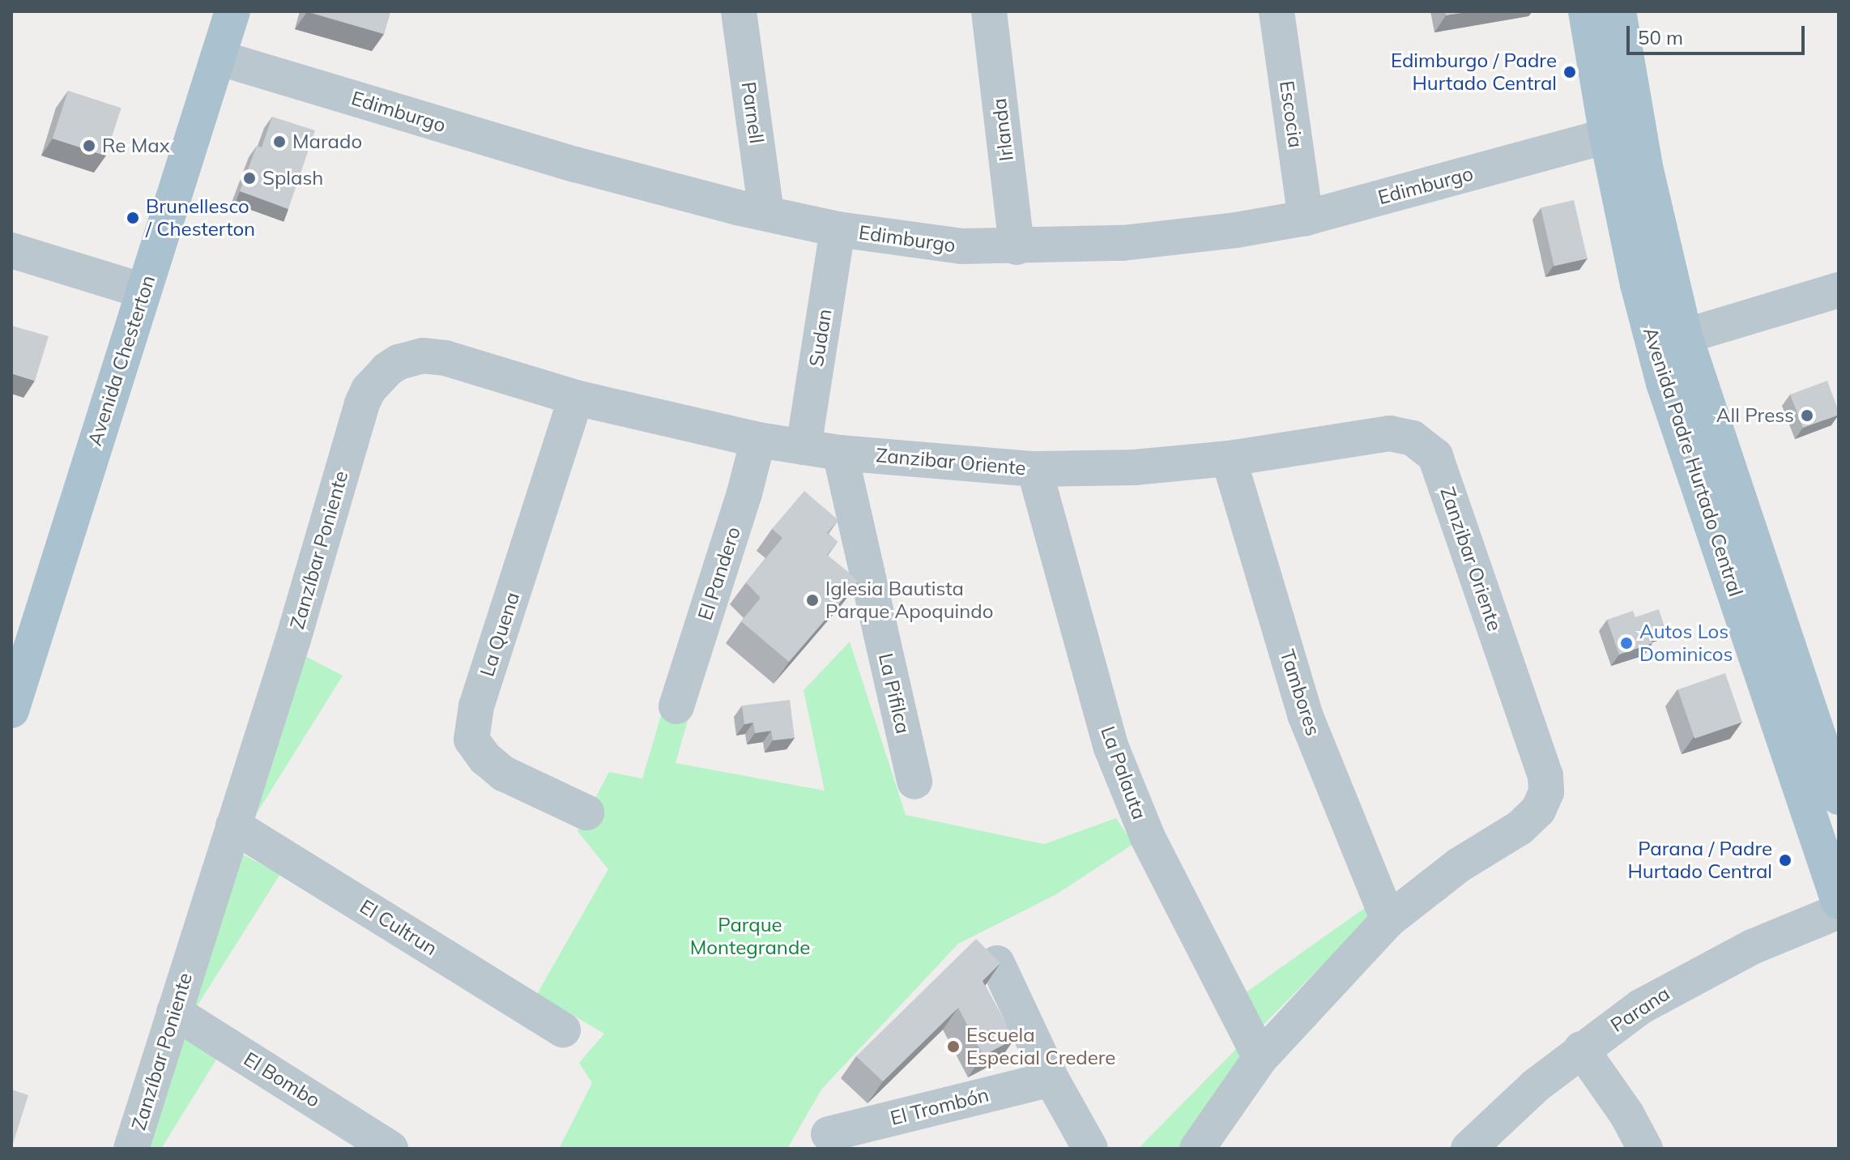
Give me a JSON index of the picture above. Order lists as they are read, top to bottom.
{
  "streets": {
    "main road": ["Avenida Chesterton", "Avenida Padre Hurtado Central"],
    "street": [
      "Edimburgo",
      "Parnell",
      "Escocia",
      "Irlanda",
      "Sudan",
      "Zanzibar Oriente",
      "Zanzíbar Poniente",
      "El Pandero",
      "La Quena",
      "Tambores",
      "La Pifilca",
      "La Palauta",
      "El Cultrun",
      "Parana",
      "El Bombo",
      "El Trombón"
    ]
  },
  "crossings": [
    ["Edimburgo", "Parnell"],
    ["Edimburgo", "Escocia"],
    ["Edimburgo", "Irlanda"],
    ["Edimburgo", "Sudan"],
    ["Edimburgo", "Avenida Chesterton"],
    ["Edimburgo", "Avenida Padre Hurtado Central"],
    ["Sudan", "Zanzibar Oriente"],
    ["Sudan", "Zanzíbar Poniente"],
    ["Zanzibar Oriente", "Zanzíbar Poniente"],
    ["Zanzibar Oriente", "Tambores"],
    ["Zanzibar Oriente", "La Pifilca"],
    ["Zanzibar Oriente", "La Palauta"],
    ["Zanzíbar Poniente", "El Pandero"],
    ["Zanzíbar Poniente", "La Quena"],
    ["Zanzíbar Poniente", "El Cultrun"],
    ["Zanzíbar Poniente", "El Bombo"]
  ],
  "parks": ["Parque Montegrande"],
  "places": [
    "Edimburgo / Padre Hurtado Central",
    "Marado",
    "Re Max",
    "Splash",
    "Brunellesco / Chesterton",
    "All Press",
    "Iglesia Bautista Parque Apoquindo",
    "Autos Los Dominicos",
    "Parana / Padre Hurtado Central",
    "Escuela Especial Credere"
  ],
  "scale_bar": "50 m"
}
